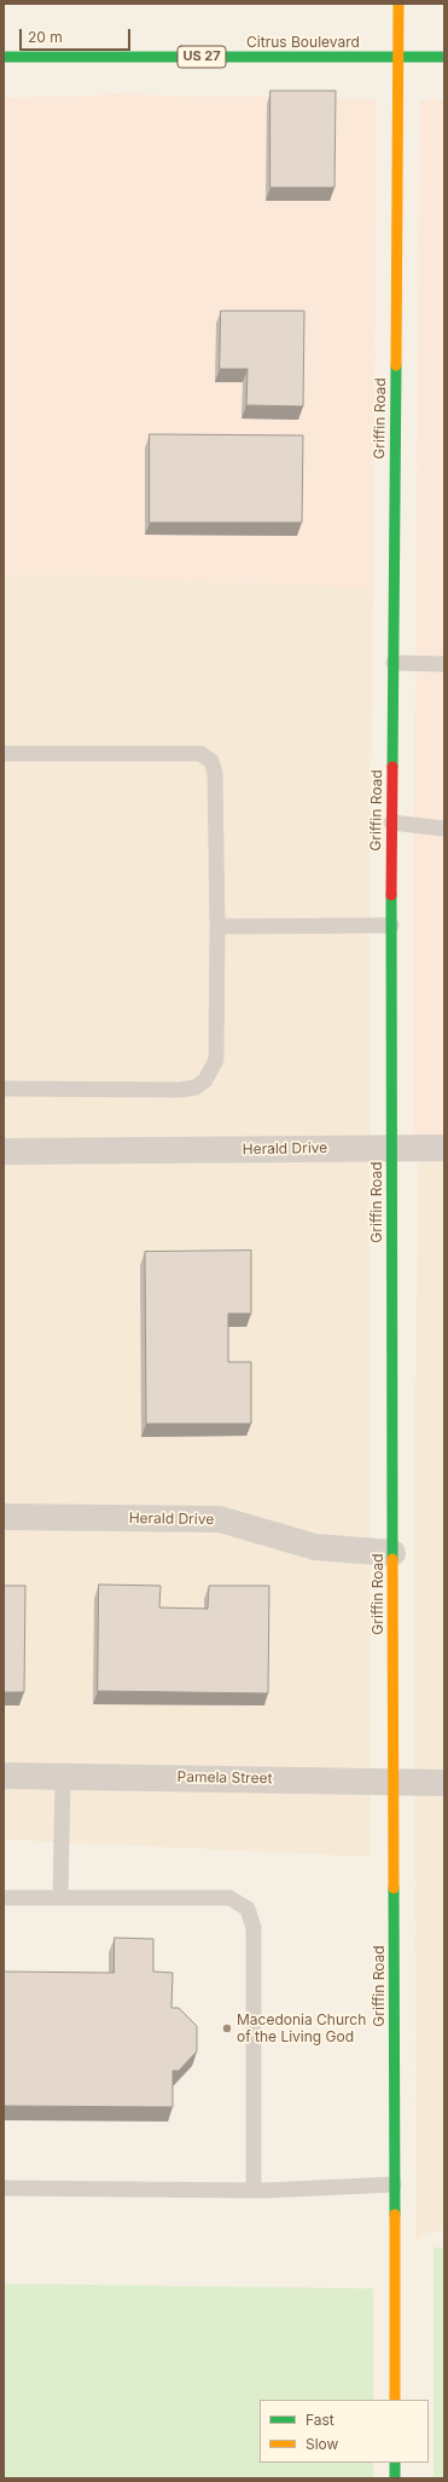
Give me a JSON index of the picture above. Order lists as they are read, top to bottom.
{
  "streets": {
    "main road": ["Citrus Boulevard", "US 27", "Griffin Road"],
    "street": ["Herald Drive", "Pamela Street"]
  },
  "crossings": [
    ["Citrus Boulevard", "US 27"],
    ["Citrus Boulevard", "Griffin Road"],
    ["US 27", "Griffin Road"],
    ["Griffin Road", "Herald Drive"],
    ["Griffin Road", "Pamela Street"]
  ],
  "places": ["Macedonia Church of the Living God"],
  "legend": ["Fast", "Slow"],
  "scale_bar": "20 m"
}
